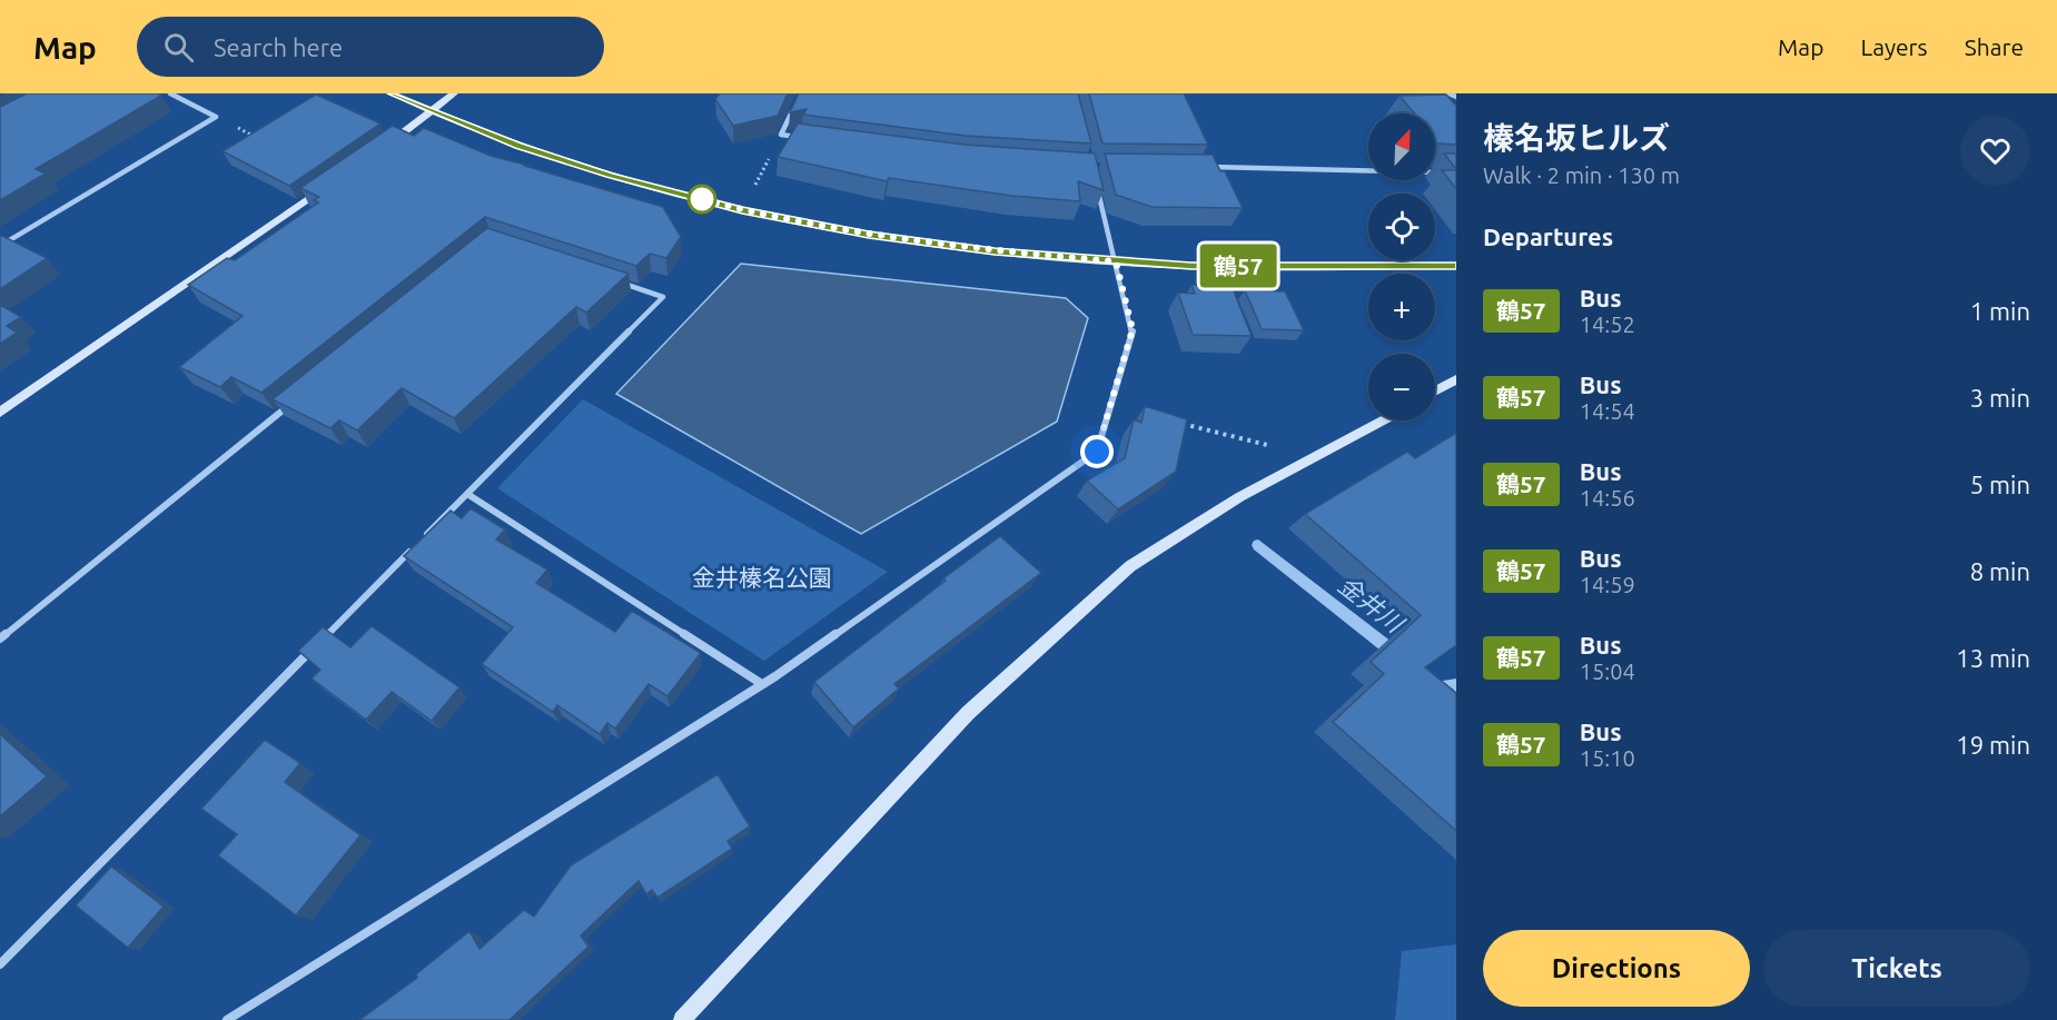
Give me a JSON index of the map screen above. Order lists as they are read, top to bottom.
{
  "water": ["金井川"],
  "parks": ["金井榛名公園"],
  "lines": ["bus line 鶴57"],
  "north": "top right",
  "page": {
    "header": "Map",
    "search": "Search here",
    "nav": ["Map", "Layers", "Share"],
    "on_map": "鶴57",
    "heading": [
      ["榛名坂ヒルズ", "Walk · 2 min · 130 m"],
      "Departures"
    ],
    "map_buttons": ["+", "−"],
    "list": [
      {
        "mark": "鶴57",
        "name": "Bus",
        "note": "14:52",
        "value": "1 min"
      },
      {
        "mark": "鶴57",
        "name": "Bus",
        "note": "14:54",
        "value": "3 min"
      },
      {
        "mark": "鶴57",
        "name": "Bus",
        "note": "14:56",
        "value": "5 min"
      },
      {
        "mark": "鶴57",
        "name": "Bus",
        "note": "14:59",
        "value": "8 min"
      },
      {
        "mark": "鶴57",
        "name": "Bus",
        "note": "15:04",
        "value": "13 min"
      },
      {
        "mark": "鶴57",
        "name": "Bus",
        "note": "15:10",
        "value": "19 min"
      }
    ],
    "buttons": ["Directions", "Tickets"]
  }
}
